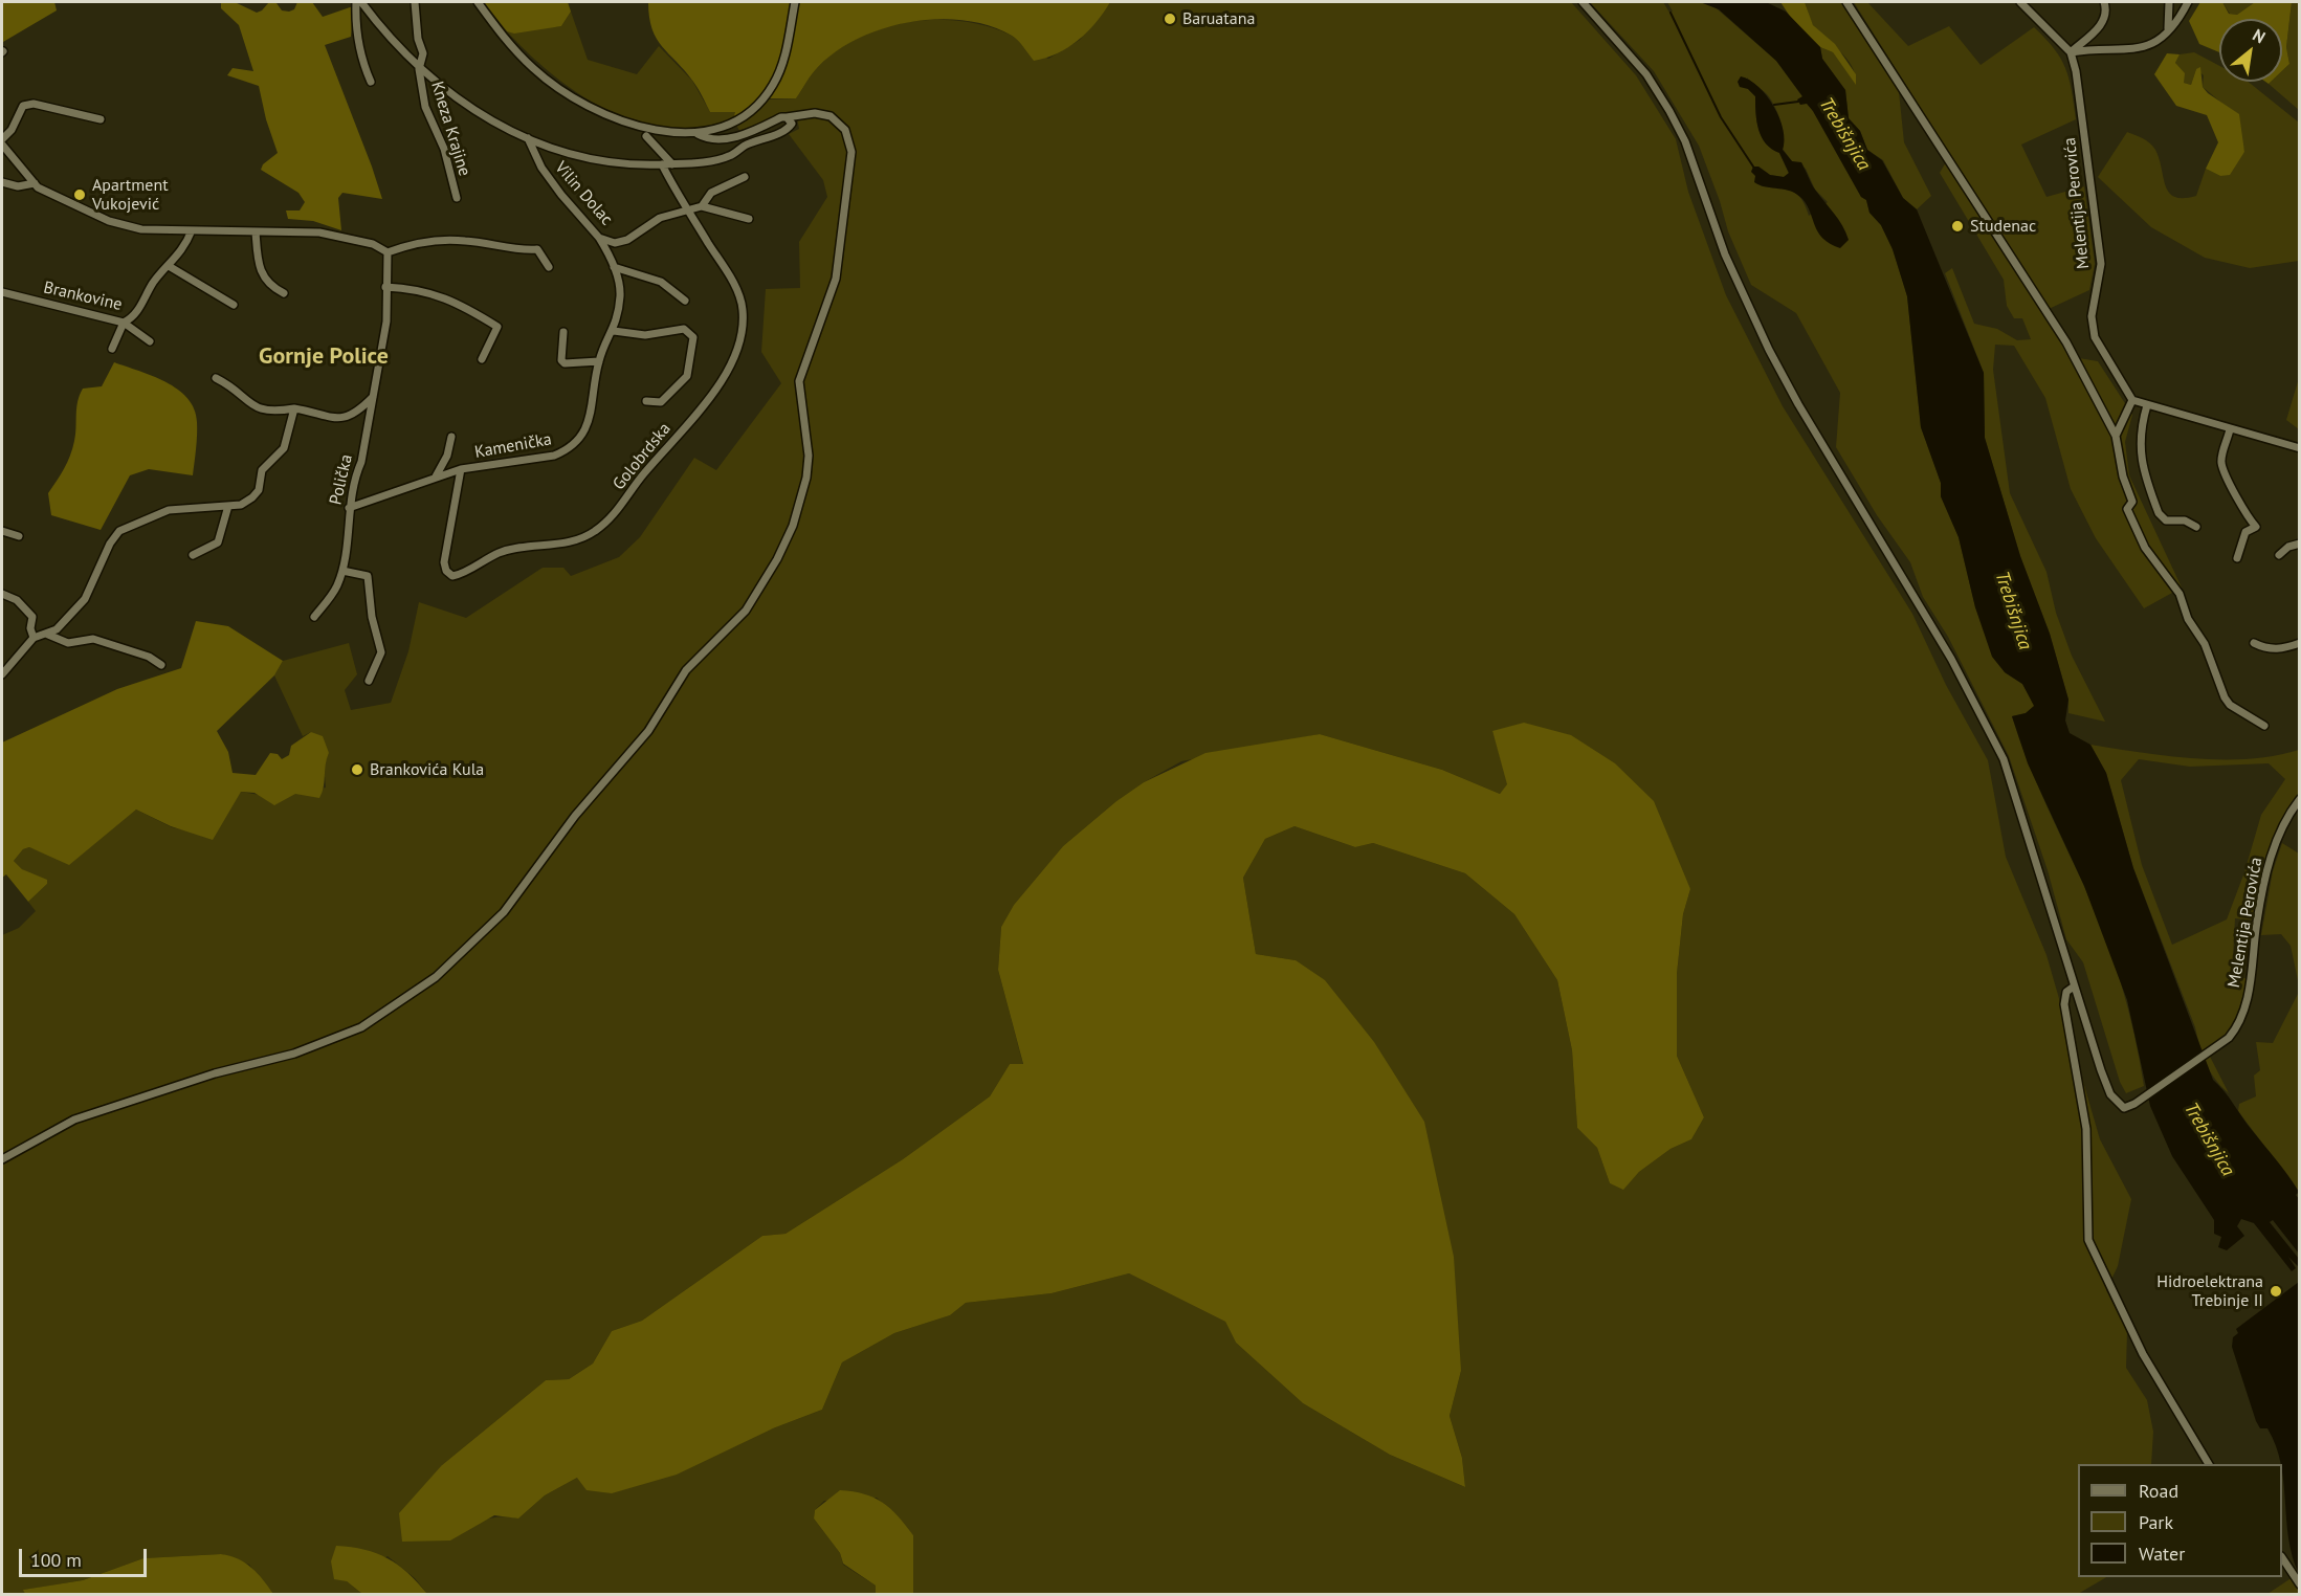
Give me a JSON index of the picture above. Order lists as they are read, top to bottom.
{
  "streets": {
    "street": [
      "Kneza Krajine",
      "Vilin Dolac",
      "Melentija Perovića",
      "Brankovine",
      "Kamenička",
      "Golobrdska",
      "Polička"
    ]
  },
  "crossings": [
    ["Vilin Dolac", "Kamenička"],
    ["Vilin Dolac", "Golobrdska"],
    ["Kamenička", "Golobrdska"],
    ["Kamenička", "Polička"]
  ],
  "districts": ["Gornje Police"],
  "water": ["Trebišnjica"],
  "places": [
    "Baruatana",
    "Apartment Vukojević",
    "Studenac",
    "Brankovića Kula",
    "Hidroelektrana Trebinje II"
  ],
  "legend": ["Road", "Park", "Water"],
  "scale_bar": "100 m",
  "north": "top right"
}
